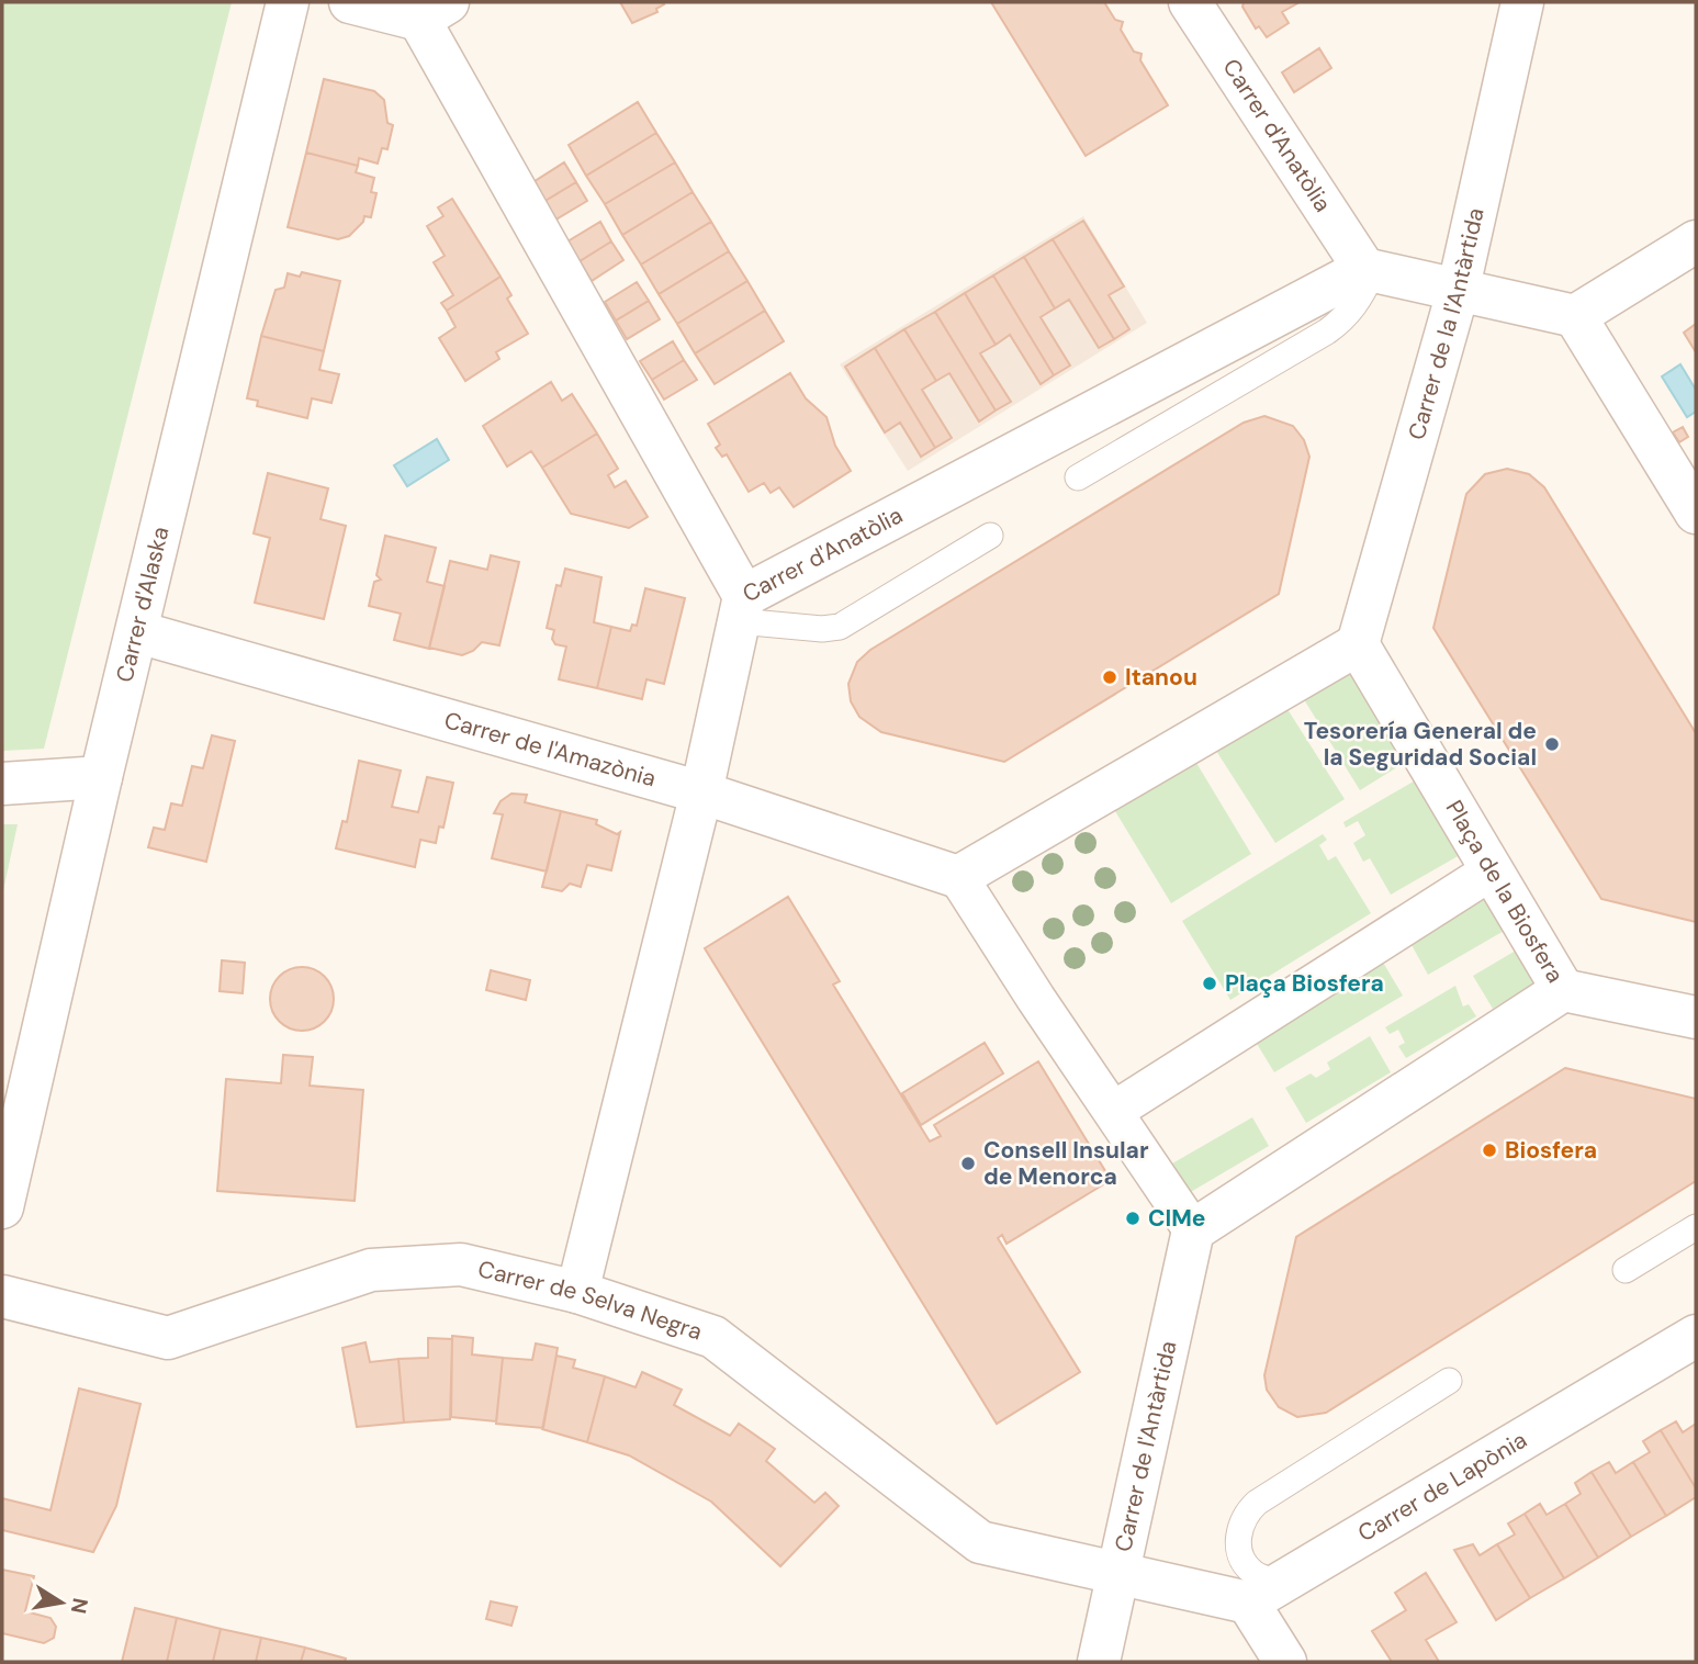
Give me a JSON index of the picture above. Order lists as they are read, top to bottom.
{
  "streets": {
    "street": [
      "Carrer d'Anatòlia",
      "Carrer de la l'Antàrtida",
      "Carrer d'Alaska",
      "Carrer de l'Amazònia",
      "Plaça de la Biosfera",
      "Carrer de Selva Negra",
      "Carrer de l'Antàrtida",
      "Carrer de Lapònia"
    ]
  },
  "crossings": [
    ["Carrer de la l'Antàrtida", "Plaça de la Biosfera"],
    ["Carrer d'Alaska", "Carrer de l'Amazònia"],
    ["Plaça de la Biosfera", "Carrer de l'Antàrtida"],
    ["Carrer de Selva Negra", "Carrer de l'Antàrtida"],
    ["Carrer de Selva Negra", "Carrer de Lapònia"]
  ],
  "places": [
    "Itanou",
    "Tesorería General de la Seguridad Social",
    "Plaça Biosfera",
    "Biosfera",
    "Consell Insular de Menorca",
    "CIMe"
  ],
  "north": "right"
}
